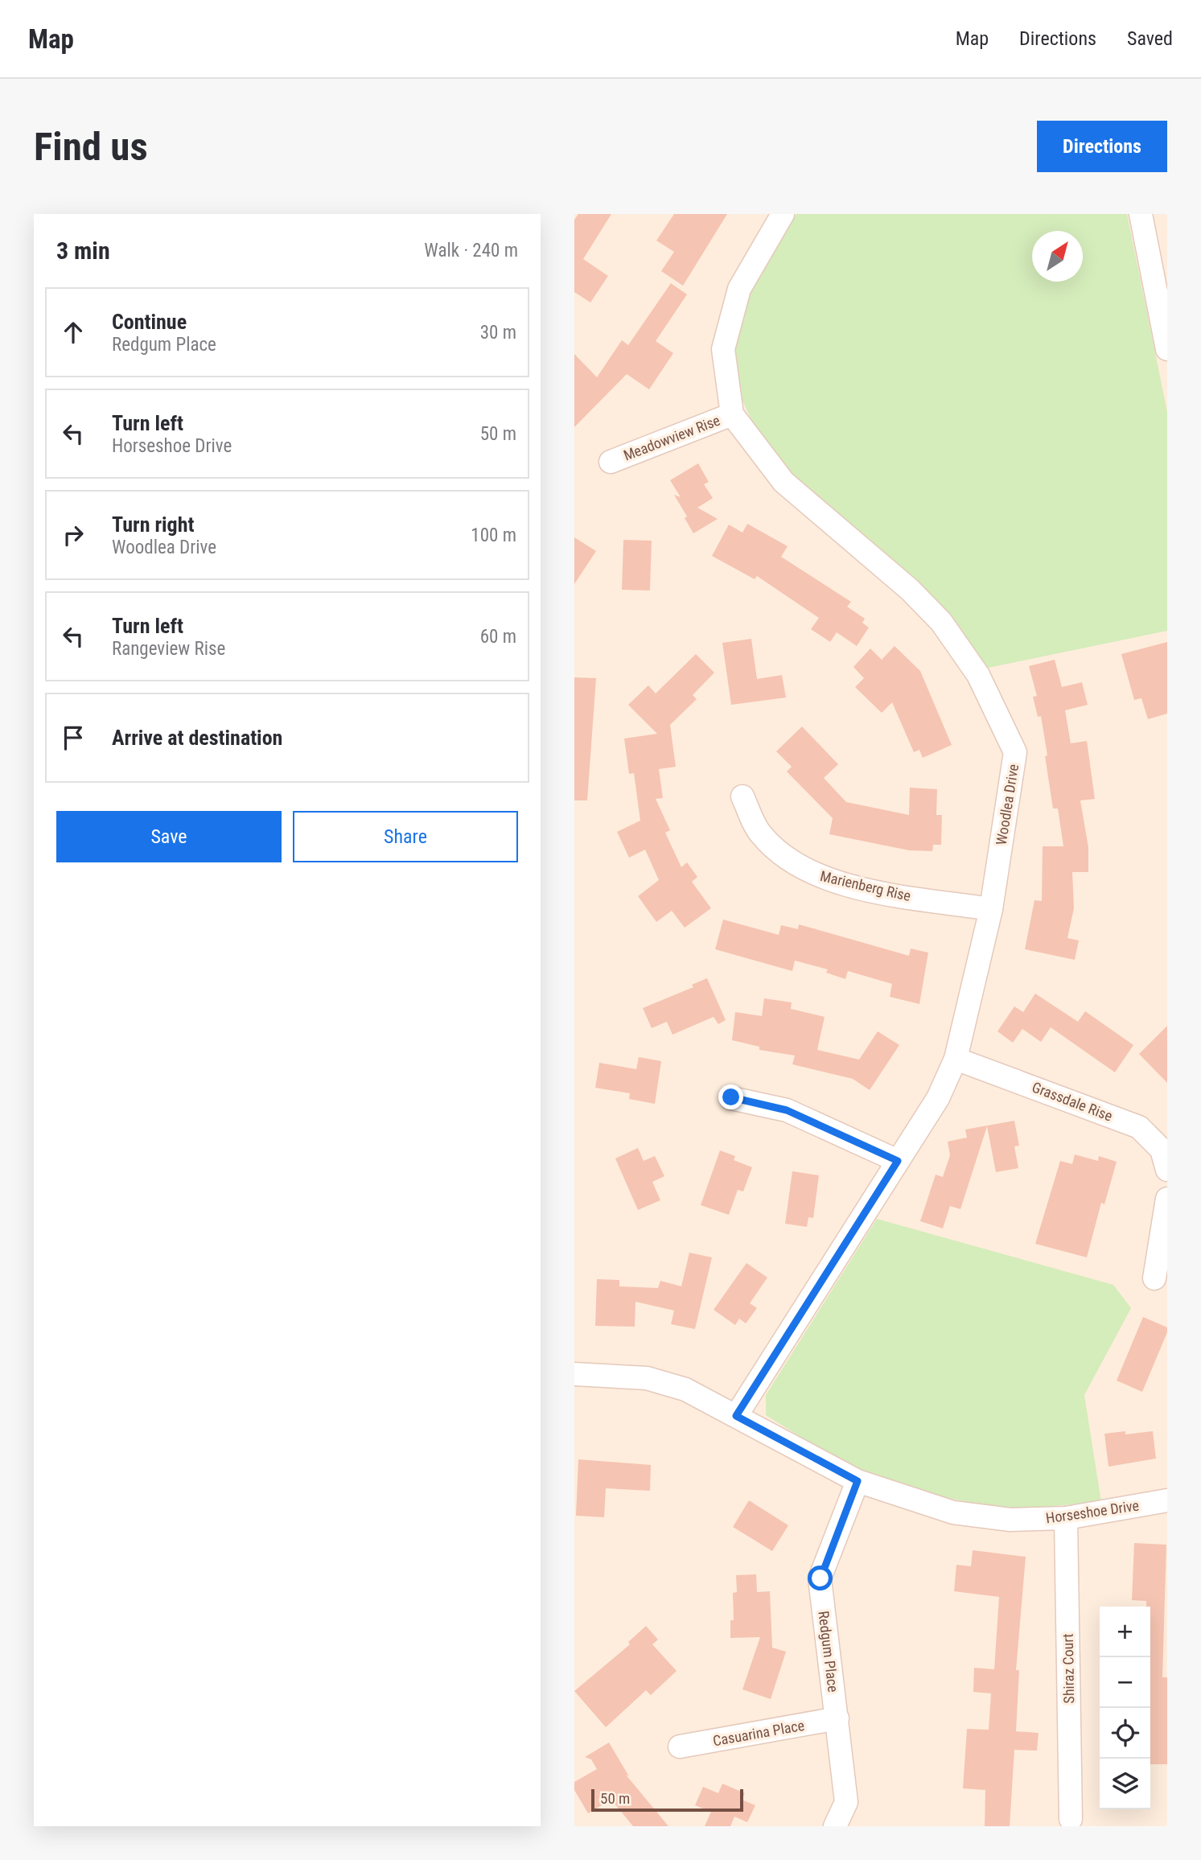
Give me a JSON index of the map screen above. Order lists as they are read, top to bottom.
{
  "streets": {
    "street": [
      "Meadowview Rise",
      "Woodlea Drive",
      "Marienberg Rise",
      "Grassdale Rise",
      "Horseshoe Drive",
      "Redgum Place",
      "Shiraz Court",
      "Casuarina Place"
    ]
  },
  "crossings": [
    ["Meadowview Rise", "Woodlea Drive"],
    ["Woodlea Drive", "Marienberg Rise"],
    ["Woodlea Drive", "Grassdale Rise"],
    ["Woodlea Drive", "Horseshoe Drive"],
    ["Horseshoe Drive", "Redgum Place"],
    ["Horseshoe Drive", "Shiraz Court"],
    ["Redgum Place", "Casuarina Place"]
  ],
  "scale_bar": "50 m",
  "north": "top right",
  "page": {
    "header": "Map",
    "nav": ["Map", "Directions", "Saved"],
    "buttons": [
      "Directions",
      ["Save", "Share"]
    ],
    "title": "Find us",
    "heading": ["3 min", "Walk · 240 m"],
    "list": [
      ["Continue", "Redgum Place", "30 m"],
      ["Turn left", "Horseshoe Drive", "50 m"],
      ["Turn right", "Woodlea Drive", "100 m"],
      ["Turn left", "Rangeview Rise", "60 m"],
      "Arrive at destination"
    ],
    "map_buttons": ["+", "−"],
    "scale": "50 m"
  }
}
